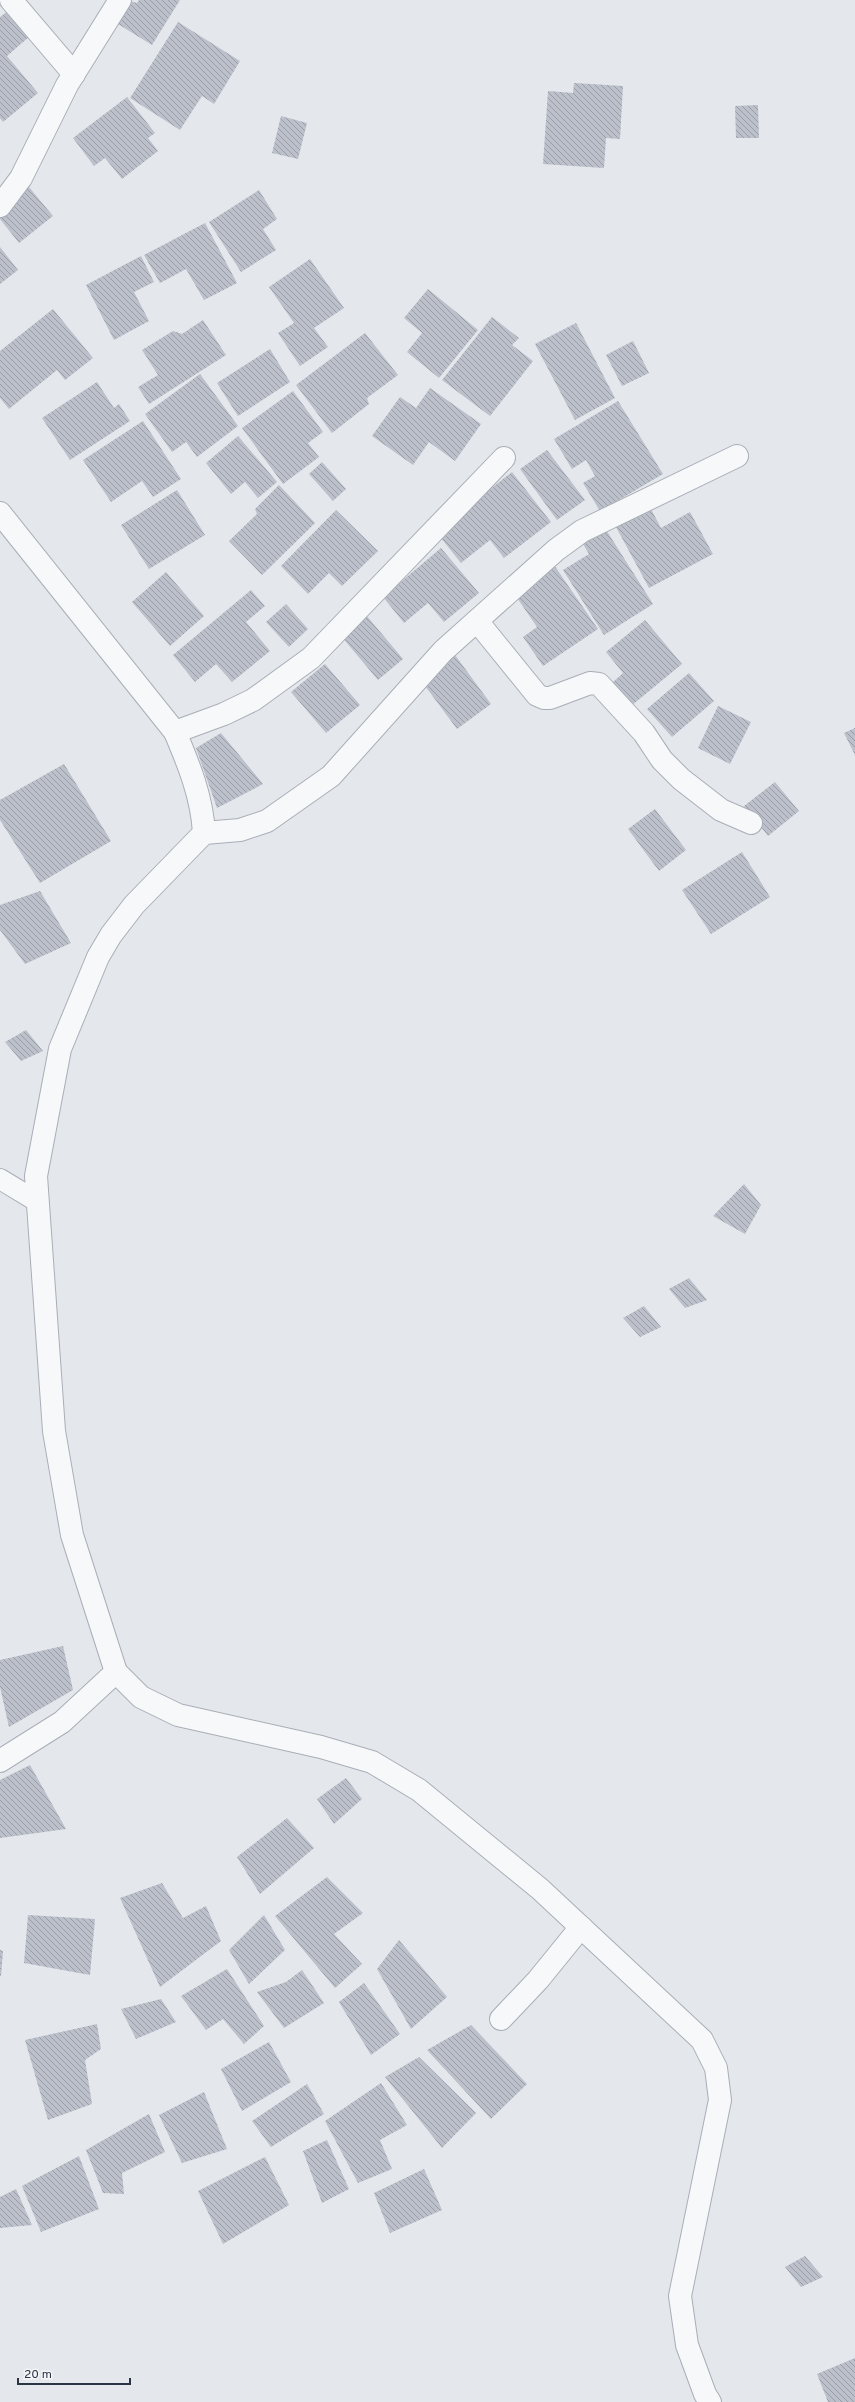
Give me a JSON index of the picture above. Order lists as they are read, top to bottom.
{
  "scale_bar": "20 m"
}
